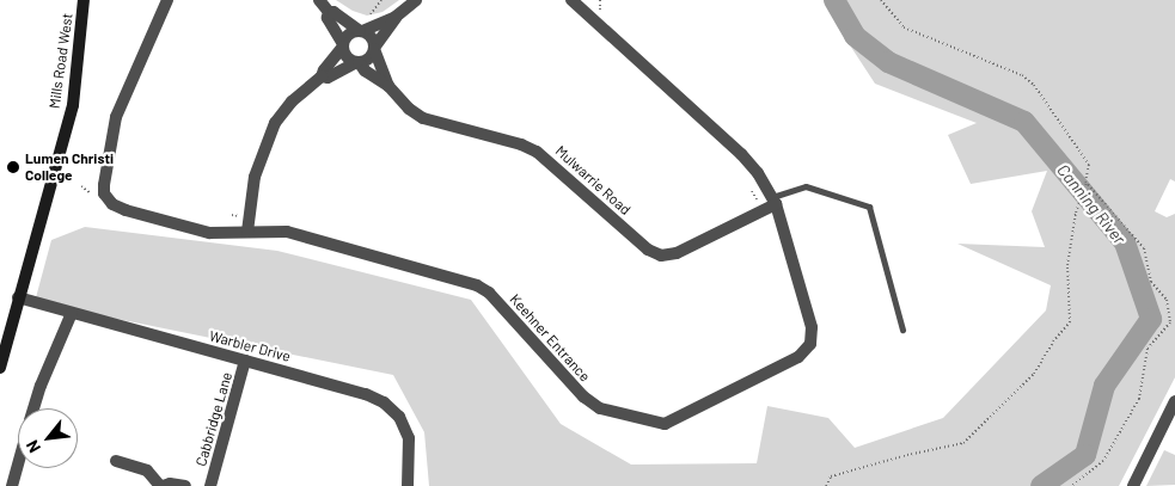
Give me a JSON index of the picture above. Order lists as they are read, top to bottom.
{
  "streets": {
    "main road": ["Mills Road West"],
    "street": [
      "Mulwarrie Road",
      "Keehner Entrance",
      "Warbler Drive",
      "Cabbridge Lane"
    ]
  },
  "crossings": [
    ["Mills Road West", "Warbler Drive"],
    ["Mulwarrie Road", "Keehner Entrance"],
    ["Warbler Drive", "Cabbridge Lane"]
  ],
  "water": ["Canning River"],
  "places": ["Lumen Christi College"],
  "north": "bottom left"
}
